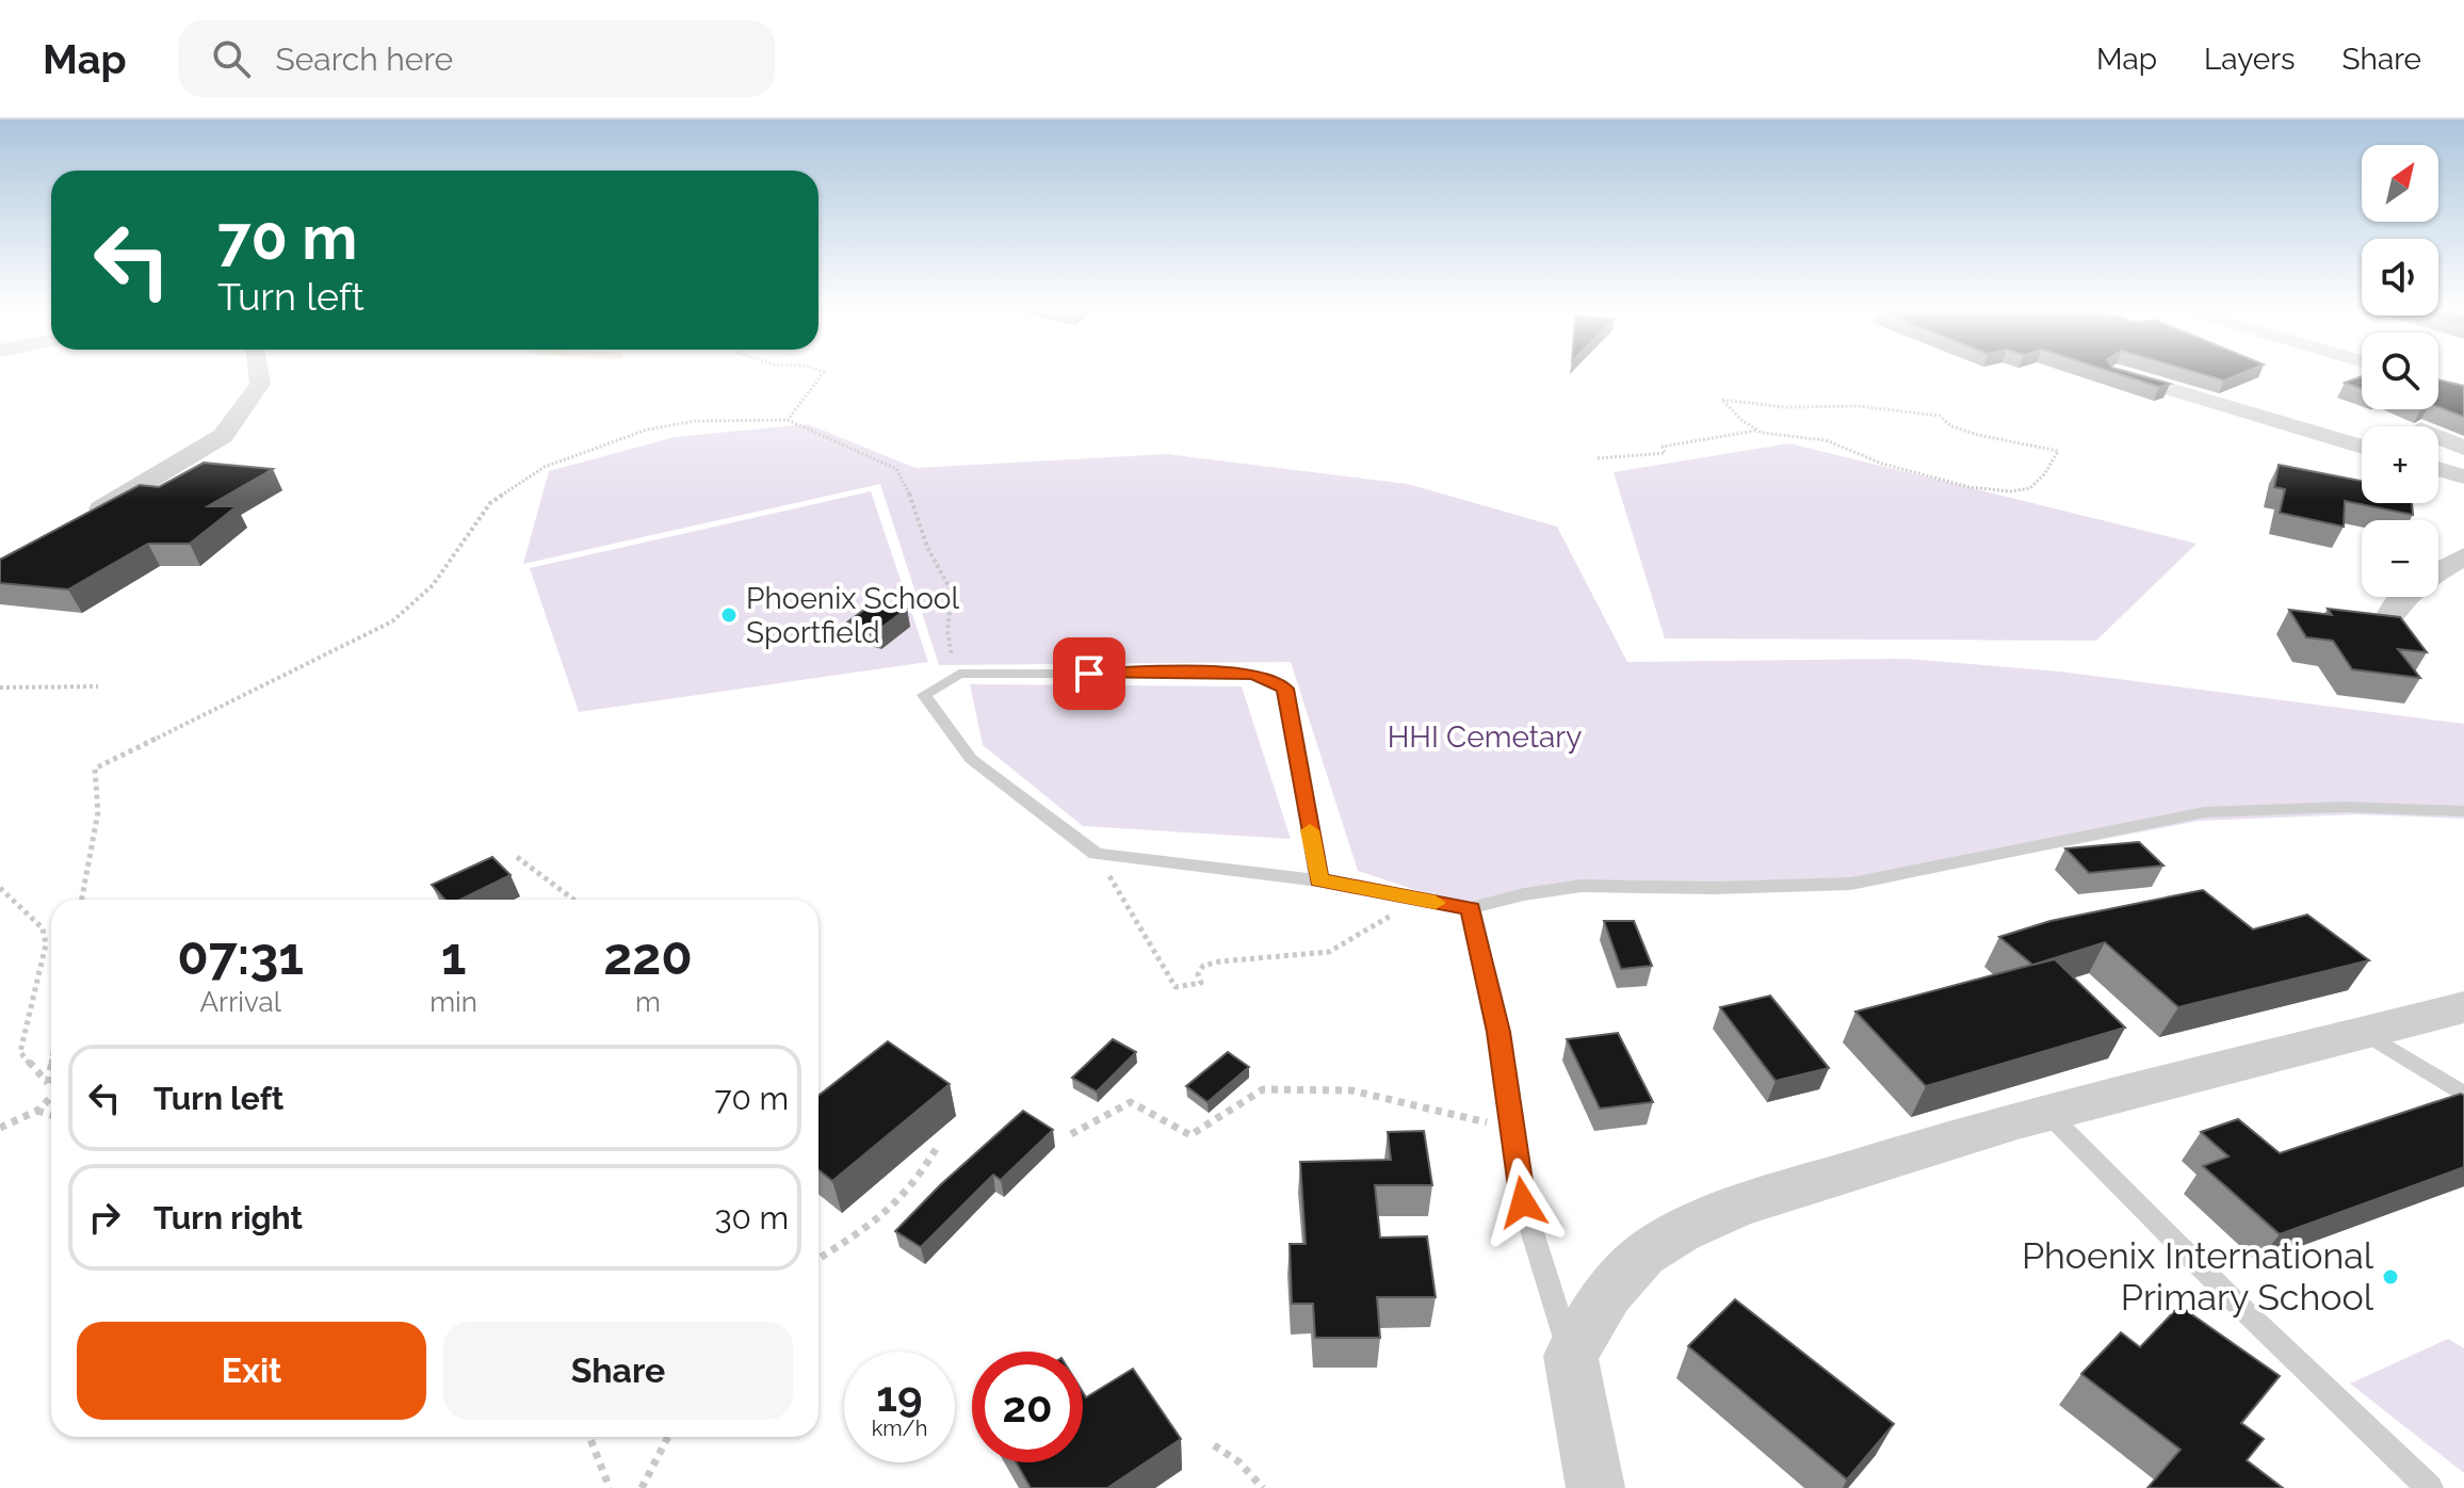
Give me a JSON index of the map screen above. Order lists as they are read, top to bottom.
{
  "parks": ["HHI Cemetary"],
  "places": ["Phoenix School Sportfield", "Phoenix International Primary School"],
  "north": "top right",
  "page": {
    "header": "Map",
    "search": "Search here",
    "nav": ["Map", "Layers", "Share"],
    "map_buttons": ["+", "−"],
    "turn": ["70 m", "Turn left"],
    "eta": [
      "07:31",
      "Arrival",
      "1",
      "min",
      "220",
      "m"
    ],
    "list": [
      {
        "name": "Turn left",
        "value": "70 m"
      },
      {
        "name": "Turn right",
        "value": "30 m"
      }
    ],
    "buttons": ["Exit", "Share"],
    "speed": "19 km/h",
    "limit": "20"
  }
}
